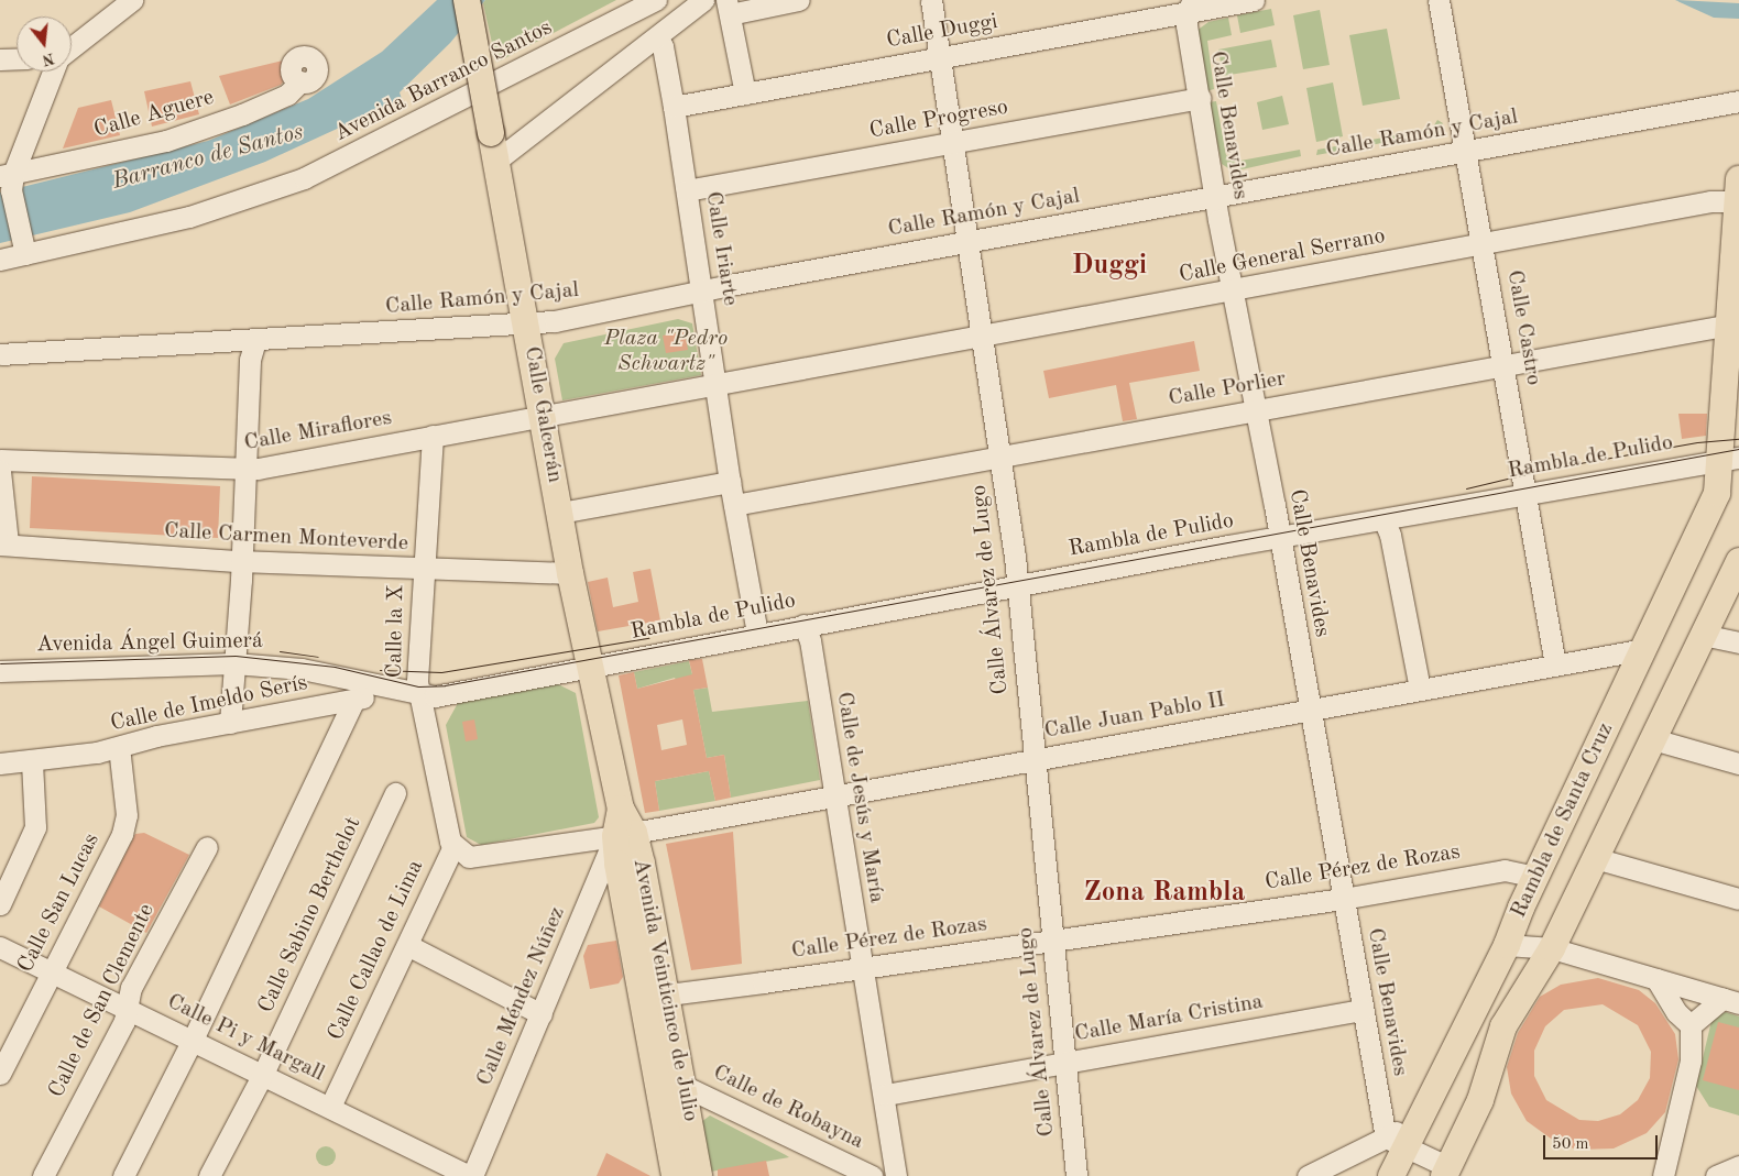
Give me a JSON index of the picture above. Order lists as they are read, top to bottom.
{
  "streets": {
    "main road": ["Calle Galcerán", "Rambla de Santa Cruz", "Avenida Veinticinco de Julio"],
    "street": [
      "Calle Duggi",
      "Avenida Barranco Santos",
      "Calle Aguere",
      "Calle Progreso",
      "Calle Benavides",
      "Calle Ramón y Cajal",
      "Calle Iriarte",
      "Calle General Serrano",
      "Calle Castro",
      "Calle Porlier",
      "Calle Miraflores",
      "Rambla de Pulido",
      "Calle Carmen Monteverde",
      "Calle Álvarez de Lugo",
      "Calle la X",
      "Avenida Ángel Guimerá",
      "Calle de Imeldo Serís",
      "Calle Juan Pablo II",
      "Calle de Jesús y María",
      "Calle Pérez de Rozas",
      "Calle San Lucas",
      "Calle Sabino Berthelot",
      "Calle Callao de Lima",
      "Calle Méndez Núñez",
      "Calle de San Clemente",
      "Calle María Cristina",
      "Calle Pi y Margall",
      "Calle de Robayna"
    ]
  },
  "crossings": [
    ["Calle Duggi", "Calle Benavides"],
    ["Calle Duggi", "Calle Iriarte"],
    ["Calle Duggi", "Calle Álvarez de Lugo"],
    ["Calle Progreso", "Calle Benavides"],
    ["Calle Progreso", "Calle Iriarte"],
    ["Calle Progreso", "Calle Álvarez de Lugo"],
    ["Calle Benavides", "Calle Ramón y Cajal"],
    ["Calle Benavides", "Calle General Serrano"],
    ["Calle Benavides", "Calle Porlier"],
    ["Calle Benavides", "Rambla de Pulido"],
    ["Calle Benavides", "Calle Juan Pablo II"],
    ["Calle Benavides", "Rambla de Santa Cruz"],
    ["Calle Benavides", "Calle Pérez de Rozas"],
    ["Calle Benavides", "Calle María Cristina"],
    ["Calle Ramón y Cajal", "Calle Iriarte"],
    ["Calle Ramón y Cajal", "Calle Castro"],
    ["Calle Ramón y Cajal", "Calle Galcerán"],
    ["Calle Ramón y Cajal", "Calle Álvarez de Lugo"],
    ["Calle Iriarte", "Calle General Serrano"],
    ["Calle Iriarte", "Calle Porlier"],
    ["Calle Iriarte", "Rambla de Pulido"],
    ["Calle General Serrano", "Calle Castro"],
    ["Calle General Serrano", "Calle Galcerán"],
    ["Calle General Serrano", "Calle Miraflores"],
    ["Calle General Serrano", "Calle Álvarez de Lugo"],
    ["Calle General Serrano", "Rambla de Santa Cruz"],
    ["Calle Castro", "Calle Porlier"],
    ["Calle Castro", "Rambla de Pulido"],
    ["Calle Castro", "Calle Juan Pablo II"],
    ["Calle Porlier", "Calle Álvarez de Lugo"],
    ["Calle Porlier", "Rambla de Santa Cruz"],
    ["Calle Galcerán", "Calle Miraflores"],
    ["Calle Galcerán", "Rambla de Pulido"],
    ["Calle Galcerán", "Calle Carmen Monteverde"],
    ["Calle Galcerán", "Avenida Ángel Guimerá"],
    ["Calle Galcerán", "Avenida Veinticinco de Julio"],
    ["Calle Miraflores", "Calle la X"],
    ["Rambla de Pulido", "Calle Álvarez de Lugo"],
    ["Rambla de Pulido", "Avenida Ángel Guimerá"],
    ["Rambla de Pulido", "Calle de Jesús y María"],
    ["Rambla de Pulido", "Rambla de Santa Cruz"],
    ["Rambla de Pulido", "Avenida Veinticinco de Julio"],
    ["Calle Carmen Monteverde", "Calle la X"],
    ["Calle Álvarez de Lugo", "Calle Juan Pablo II"],
    ["Calle Álvarez de Lugo", "Calle Pérez de Rozas"],
    ["Calle Álvarez de Lugo", "Calle María Cristina"],
    ["Calle la X", "Avenida Ángel Guimerá"],
    ["Calle la X", "Calle de Imeldo Serís"],
    ["Calle la X", "Calle Juan Pablo II"],
    ["Calle la X", "Calle Callao de Lima"],
    ["Avenida Ángel Guimerá", "Calle de Imeldo Serís"],
    ["Avenida Ángel Guimerá", "Avenida Veinticinco de Julio"],
    ["Calle de Imeldo Serís", "Calle San Lucas"],
    ["Calle Juan Pablo II", "Calle de Jesús y María"],
    ["Calle Juan Pablo II", "Rambla de Santa Cruz"],
    ["Calle Juan Pablo II", "Calle Callao de Lima"],
    ["Calle Juan Pablo II", "Avenida Veinticinco de Julio"],
    ["Calle Juan Pablo II", "Calle Méndez Núñez"],
    ["Calle de Jesús y María", "Calle Pérez de Rozas"],
    ["Calle de Jesús y María", "Calle María Cristina"],
    ["Rambla de Santa Cruz", "Calle Pérez de Rozas"],
    ["Calle Pérez de Rozas", "Avenida Veinticinco de Julio"],
    ["Calle San Lucas", "Calle Pi y Margall"],
    ["Calle Sabino Berthelot", "Calle Pi y Margall"],
    ["Calle Callao de Lima", "Calle Pi y Margall"],
    ["Avenida Veinticinco de Julio", "Calle Méndez Núñez"],
    ["Avenida Veinticinco de Julio", "Calle de Robayna"],
    ["Calle Méndez Núñez", "Calle Pi y Margall"],
    ["Calle de San Clemente", "Calle Pi y Margall"]
  ],
  "districts": ["Duggi", "Zona Rambla"],
  "water": ["Barranco de Santos"],
  "parks": ["Plaza \"Pedro Schwartz\""],
  "scale_bar": "50 m",
  "north": "bottom"
}
